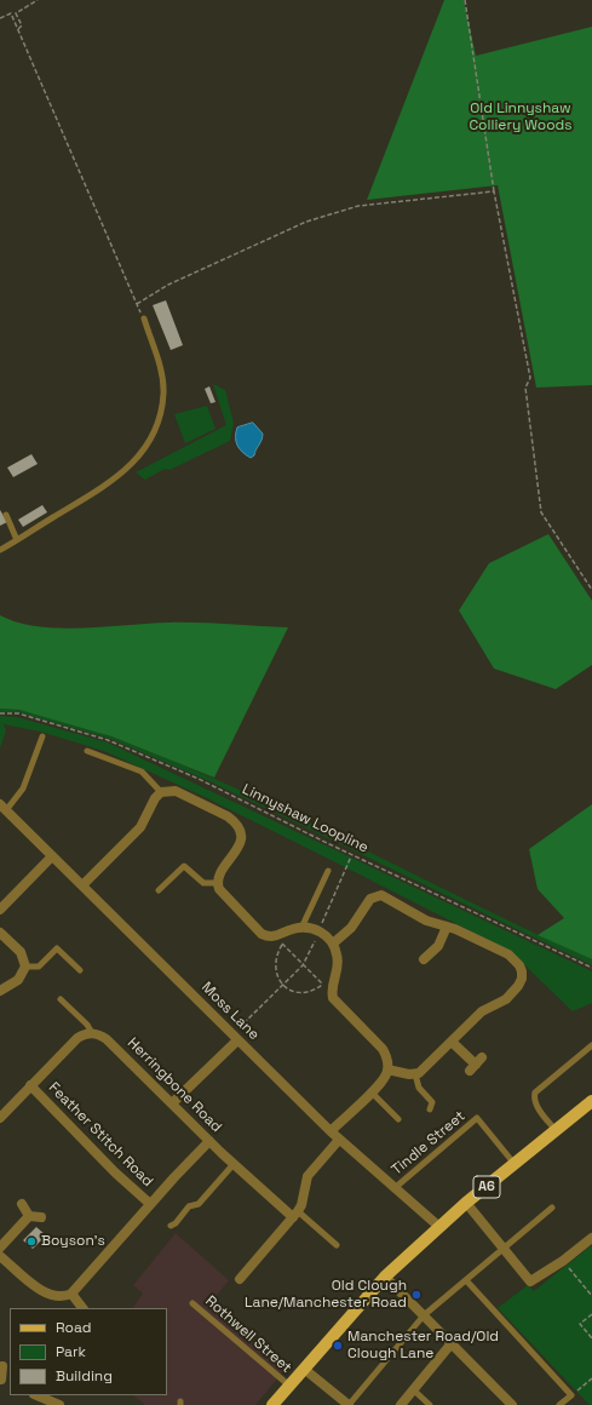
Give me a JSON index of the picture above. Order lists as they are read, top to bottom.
{
  "streets": {
    "main road": ["A6"],
    "street": ["Moss Lane", "Herringbone Road", "Feather Stitch Road"],
    "lane": ["Tindle Street", "Rothwell Street"],
    "path": ["Linnyshaw Loopline"]
  },
  "crossings": [
    ["Moss Lane", "Tindle Street"],
    ["Moss Lane", "A6"],
    ["Tindle Street", "A6"],
    ["A6", "Rothwell Street"]
  ],
  "parks": ["Old Linnyshaw Colliery Woods"],
  "places": ["Boyson's", "Old Clough Lane/Manchester Road", "Manchester Road/Old Clough Lane"],
  "legend": ["Road", "Park", "Building"]
}
